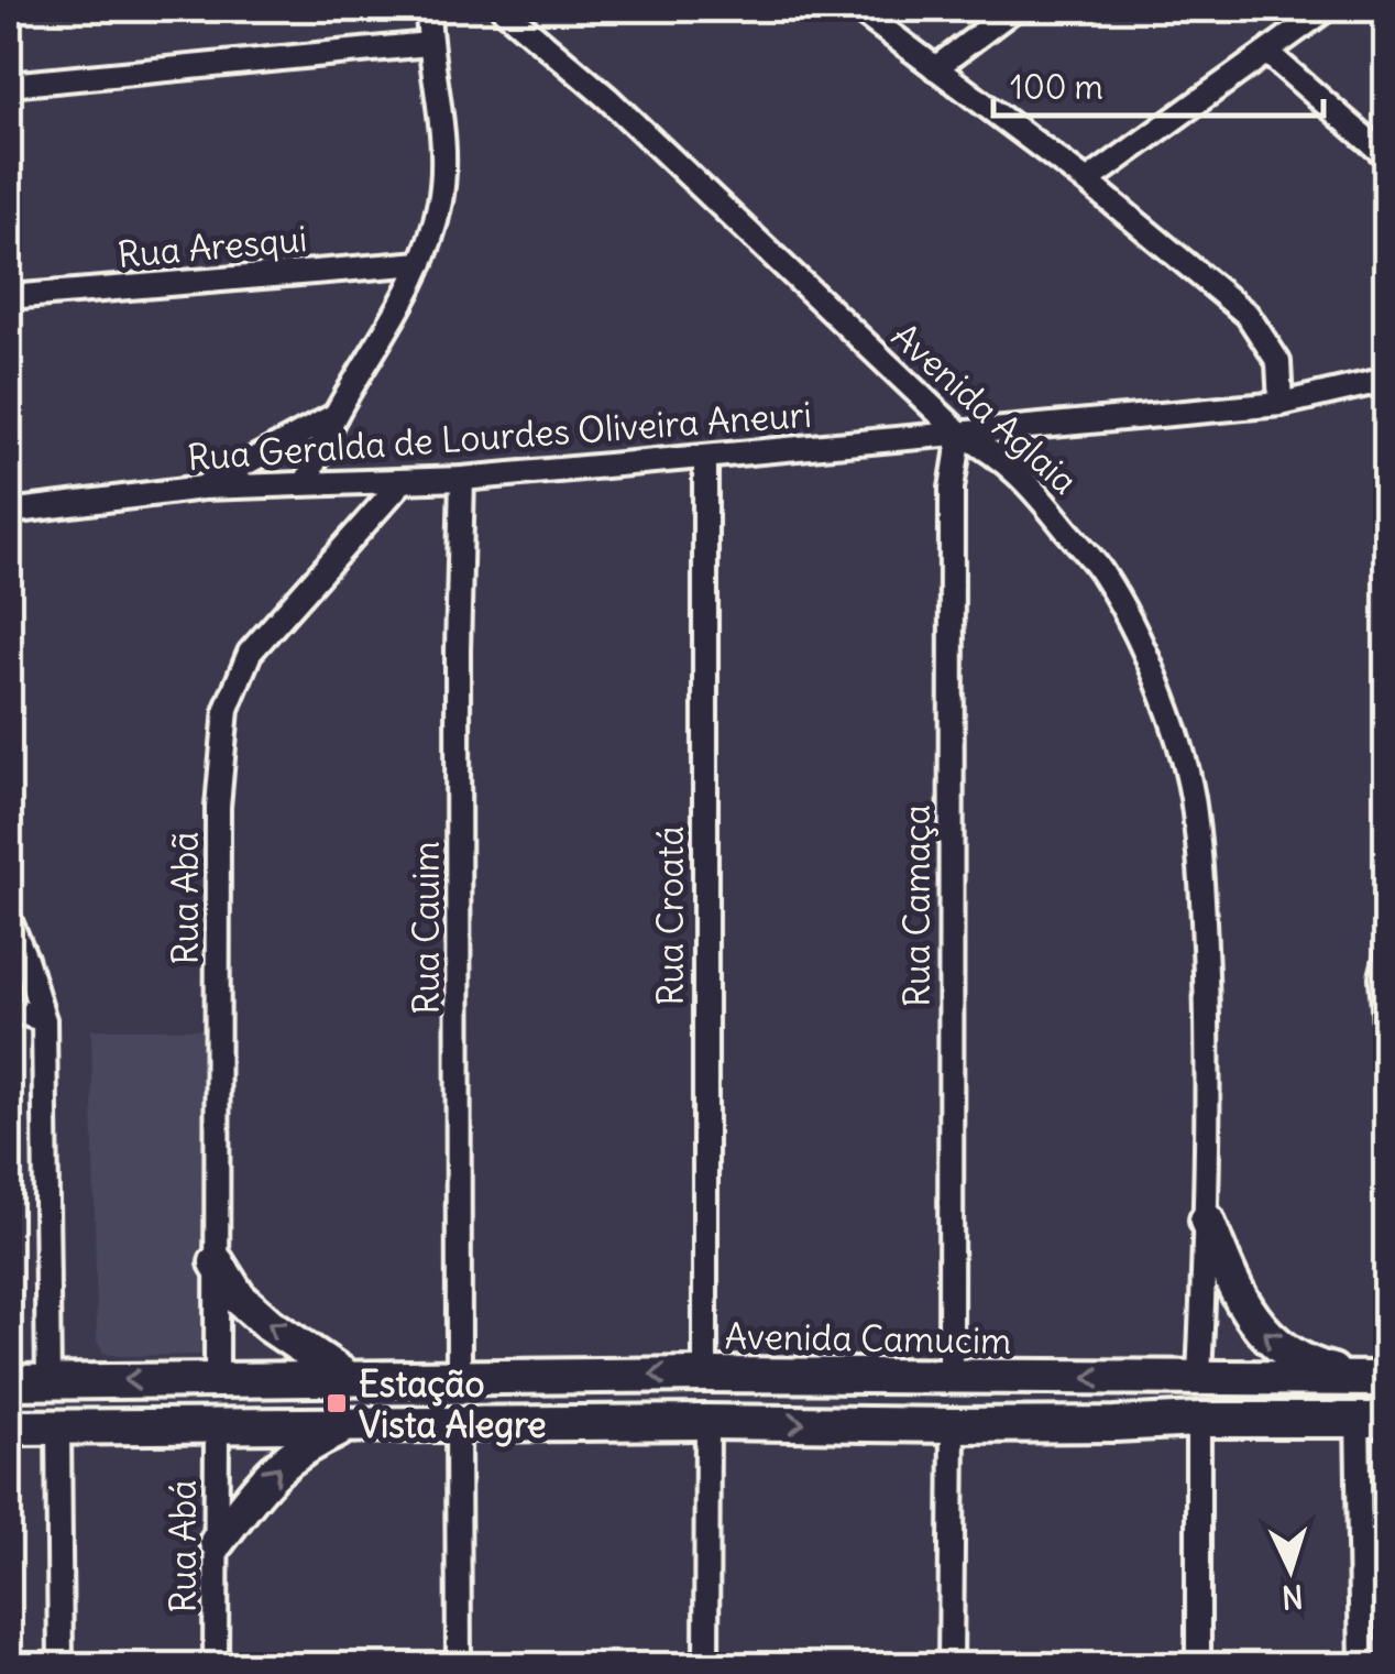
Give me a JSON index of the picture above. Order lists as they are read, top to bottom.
{
  "streets": {
    "main road": ["Avenida Camucim"],
    "street": [
      "Rua Aresqui",
      "Avenida Aglaia",
      "Rua Geralda de Lourdes Oliveira Aneuri",
      "Rua Abã",
      "Rua Camaça",
      "Rua Croatá",
      "Rua Cauim",
      "Rua Abá"
    ]
  },
  "crossings": [
    ["Avenida Aglaia", "Rua Geralda de Lourdes Oliveira Aneuri"],
    ["Avenida Aglaia", "Rua Camaça"],
    ["Avenida Aglaia", "Avenida Camucim"],
    ["Rua Geralda de Lourdes Oliveira Aneuri", "Rua Abã"],
    ["Rua Geralda de Lourdes Oliveira Aneuri", "Rua Camaça"],
    ["Rua Geralda de Lourdes Oliveira Aneuri", "Rua Croatá"],
    ["Rua Geralda de Lourdes Oliveira Aneuri", "Rua Cauim"],
    ["Rua Abã", "Avenida Camucim"],
    ["Rua Camaça", "Avenida Camucim"],
    ["Rua Croatá", "Avenida Camucim"],
    ["Rua Cauim", "Avenida Camucim"]
  ],
  "places": {
    "transit": ["Estação Vista Alegre"]
  },
  "scale_bar": "100 m",
  "north": "bottom"
}
